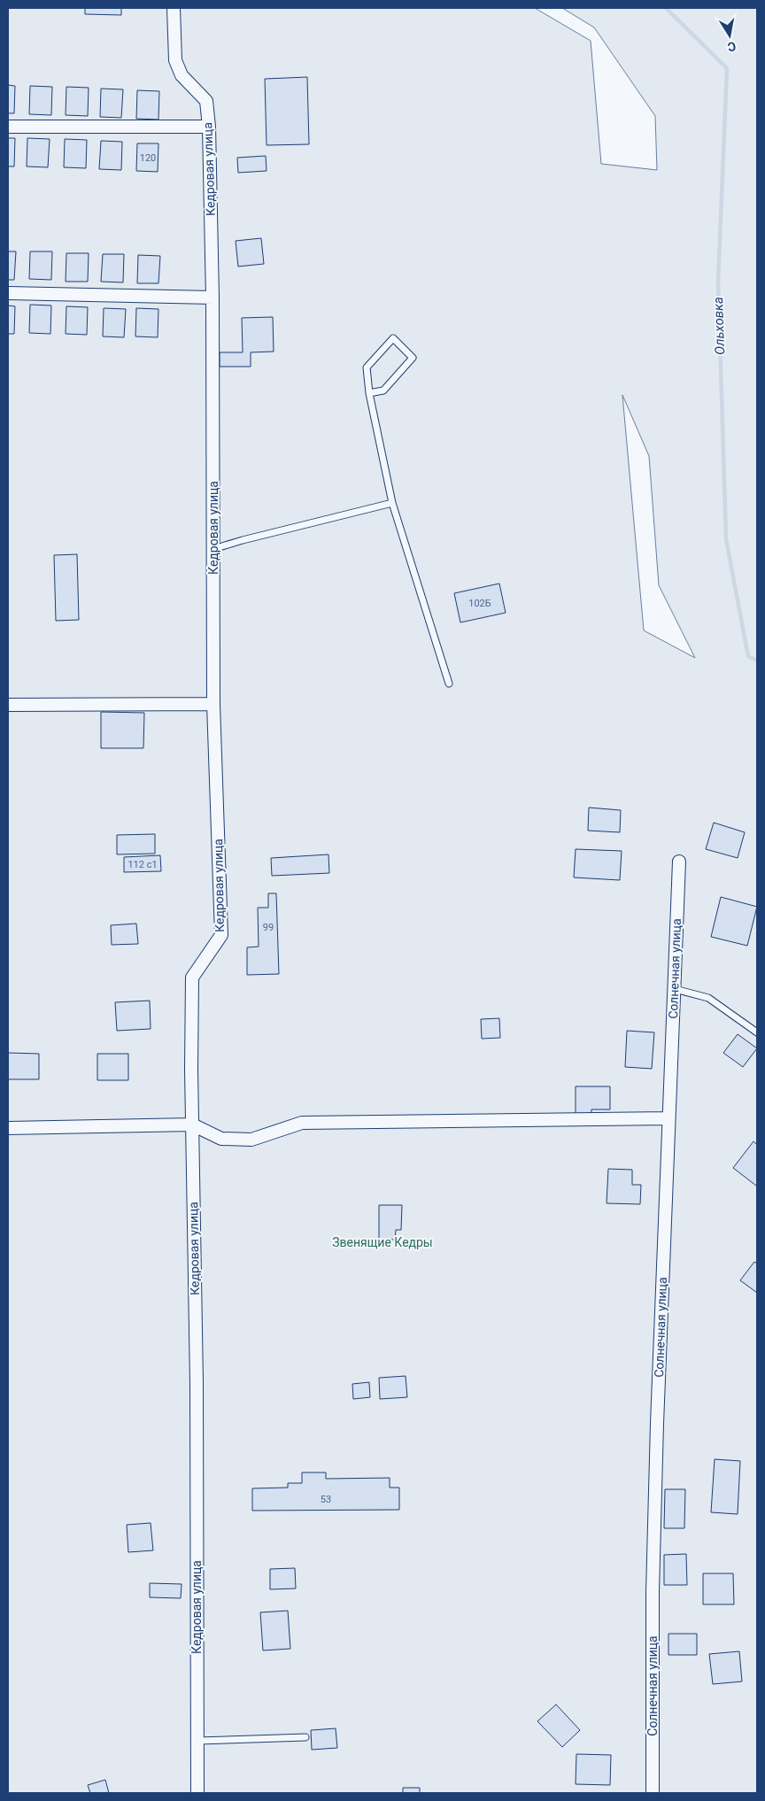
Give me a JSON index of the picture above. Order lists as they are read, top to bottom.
{
  "streets": {
    "street": ["Кедровая улица", "Солнечная улица"]
  },
  "water": ["Ольховка"],
  "parks": ["Звенящие Кедры"],
  "house_numbers": [
    "120",
    "102Б",
    "112 с1",
    "99",
    "53"
  ],
  "north": "bottom"
}
